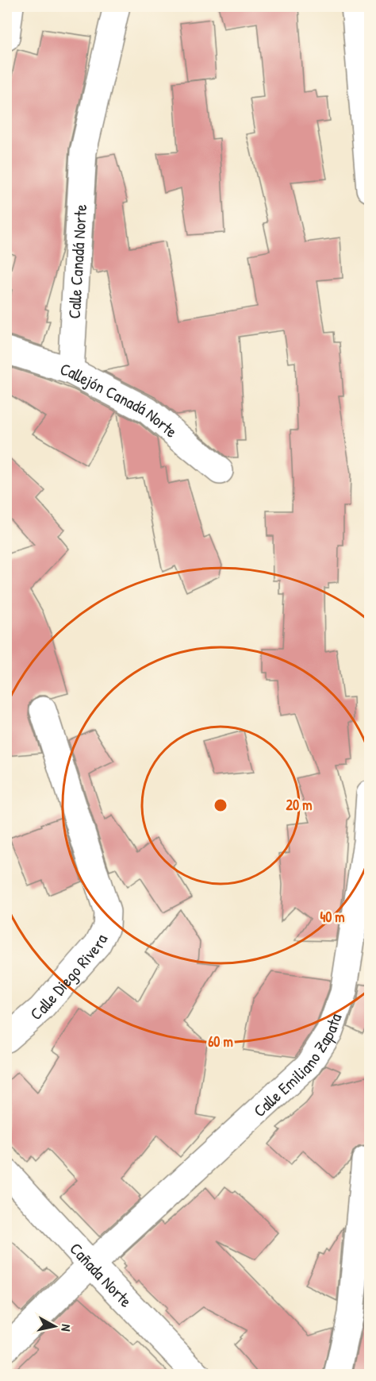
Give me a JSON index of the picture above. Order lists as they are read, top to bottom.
{
  "streets": {
    "street": [
      "Calle Canadá Norte",
      "Callejón Canadá Norte",
      "Calle Diego Rivera",
      "Calle Emiliano Zapata",
      "Cañada Norte"
    ]
  },
  "crossings": [
    ["Calle Canadá Norte", "Callejón Canadá Norte"],
    ["Calle Emiliano Zapata", "Cañada Norte"]
  ],
  "north": "right",
  "rings": ["20 m", "40 m", "60 m"]
}
